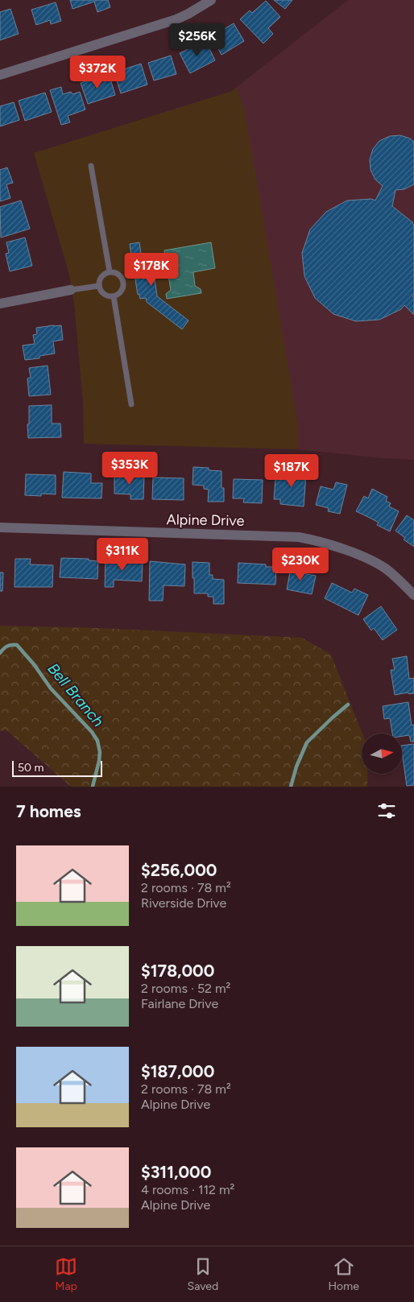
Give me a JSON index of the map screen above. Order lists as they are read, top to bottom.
{
  "streets": {
    "street": ["Alpine Drive"]
  },
  "water": ["Bell Branch"],
  "scale_bar": "50 m",
  "north": "right",
  "page": {
    "price": [
      "$256K",
      "$372K",
      "$178K",
      "$353K",
      "$187K",
      "$311K",
      "$230K"
    ],
    "scale": "50 m",
    "heading": "7 homes",
    "list": [
      {
        "name": "$256,000",
        "note": "2 rooms · 78 m² · Riverside Drive"
      },
      {
        "name": "$178,000",
        "note": "2 rooms · 52 m² · Fairlane Drive"
      },
      {
        "name": "$187,000",
        "note": "2 rooms · 78 m² · Alpine Drive"
      },
      {
        "name": "$311,000",
        "note": "4 rooms · 112 m² · Alpine Drive"
      }
    ],
    "tabs": ["Map", "Saved", "Home"]
  }
}
